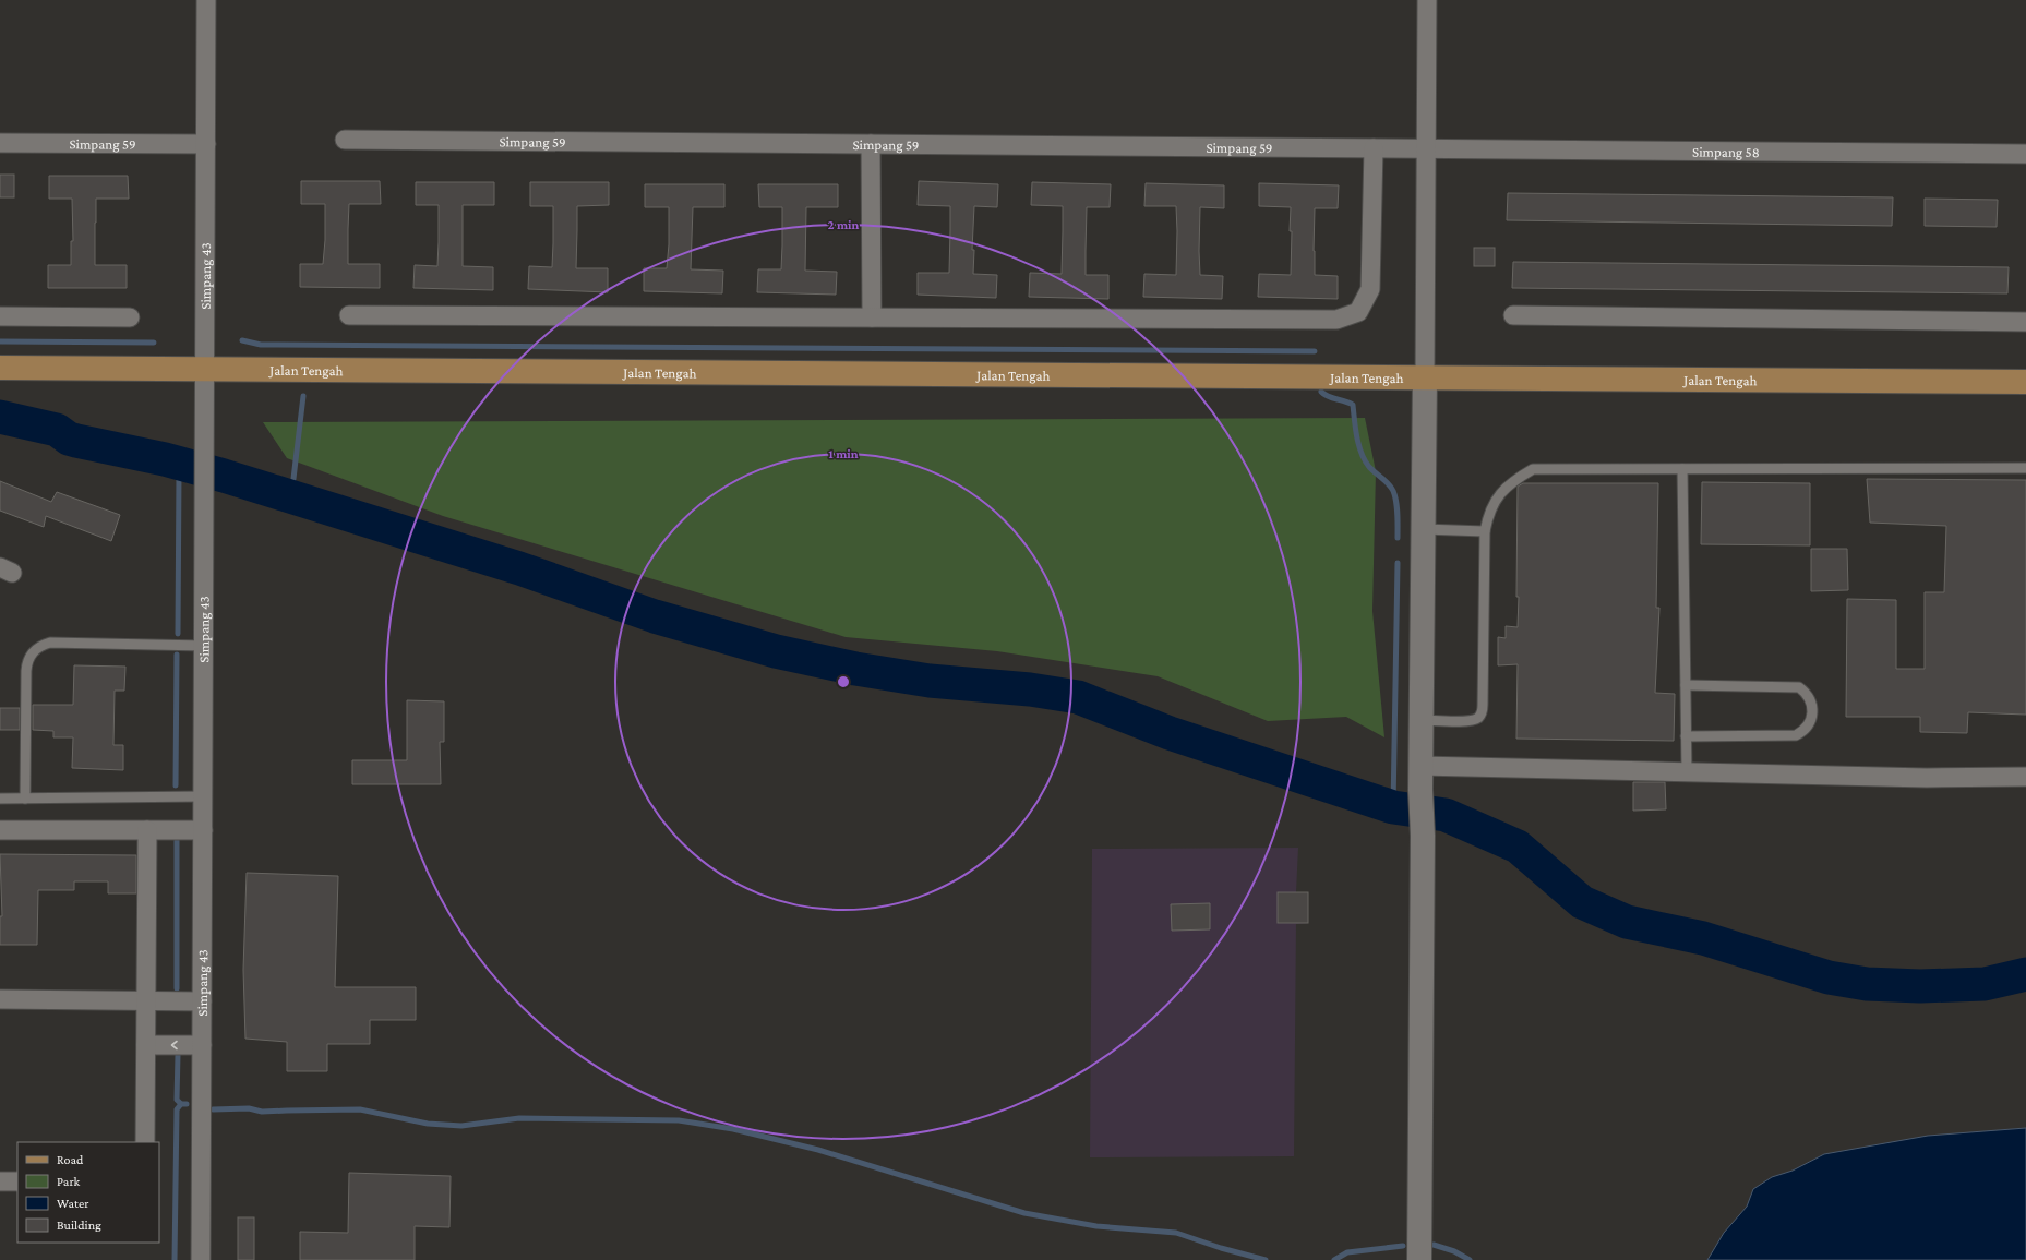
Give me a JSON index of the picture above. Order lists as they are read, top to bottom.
{
  "streets": {
    "main road": ["Jalan Tengah"],
    "street": ["Simpang 59", "Simpang 58", "Simpang 43"]
  },
  "crossings": [
    ["Simpang 59", "Simpang 58"],
    ["Simpang 59", "Simpang 43"],
    ["Simpang 43", "Jalan Tengah"]
  ],
  "legend": [
    "Road",
    "Park",
    "Water",
    "Building"
  ],
  "rings": ["2 min", "1 min"]
}
